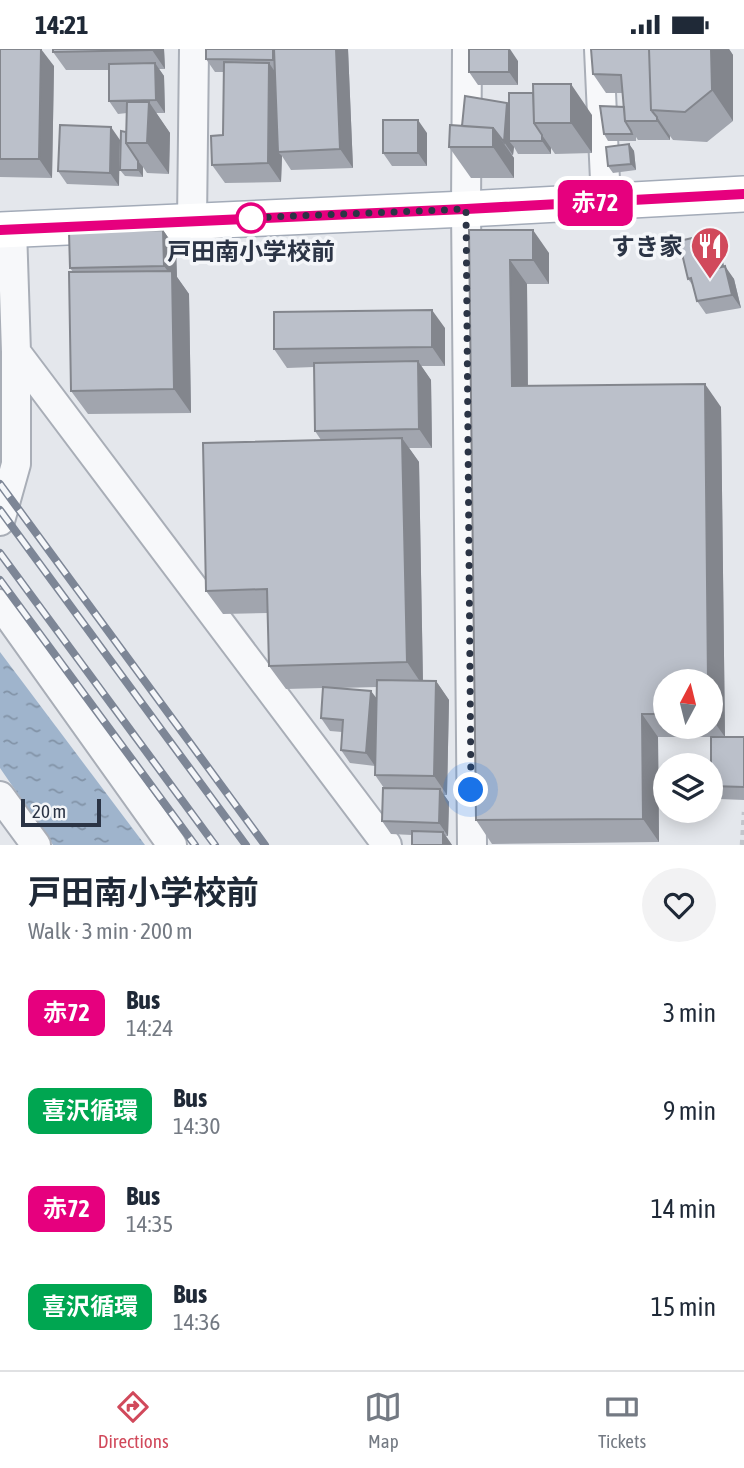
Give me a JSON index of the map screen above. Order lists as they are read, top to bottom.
{
  "places": {
    "other": ["戸田南小学校前"],
    "restaurant": ["すき家"]
  },
  "lines": ["bus line 赤72"],
  "scale_bar": "20 m",
  "north": "top",
  "page": {
    "status": "14:21",
    "on_map": "赤72",
    "scale": "20 m",
    "heading": ["戸田南小学校前", "Walk · 3 min · 200 m"],
    "list": [
      {
        "mark": "赤72",
        "name": "Bus",
        "note": "14:24",
        "value": "3 min"
      },
      {
        "mark": "喜沢循環",
        "name": "Bus",
        "note": "14:30",
        "value": "9 min"
      },
      {
        "mark": "赤72",
        "name": "Bus",
        "note": "14:35",
        "value": "14 min"
      },
      {
        "mark": "喜沢循環",
        "name": "Bus",
        "note": "14:36",
        "value": "15 min"
      }
    ],
    "tabs": ["Directions", "Map", "Tickets"]
  }
}
